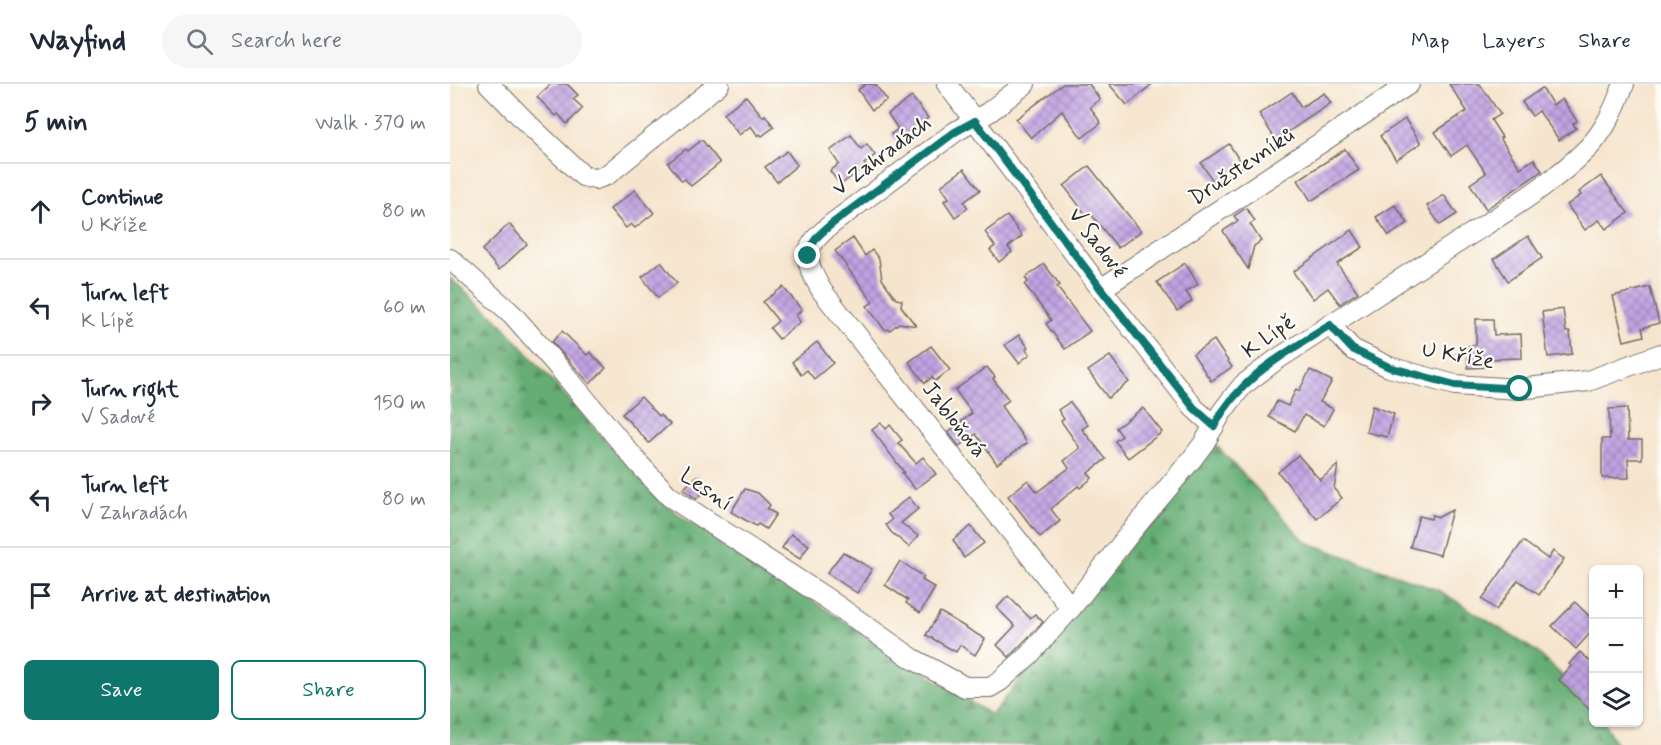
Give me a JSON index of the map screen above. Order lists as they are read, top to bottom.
{
  "streets": {
    "street": [
      "V Zahradách",
      "Družstevníků",
      "V Sadové",
      "K Lípě",
      "U Kříže",
      "Jabloňová",
      "Lesní"
    ]
  },
  "crossings": [
    ["V Zahradách", "V Sadové"],
    ["V Zahradách", "Jabloňová"],
    ["Družstevníků", "V Sadové"],
    ["V Sadové", "K Lípě"],
    ["K Lípě", "U Kříže"],
    ["K Lípě", "Jabloňová"],
    ["K Lípě", "Lesní"]
  ],
  "page": {
    "header": "Wayfind",
    "search": "Search here",
    "nav": ["Map", "Layers", "Share"],
    "heading": ["5 min", "Walk · 370 m"],
    "list": [
      ["Continue", "U Kříže", "80 m"],
      ["Turn left", "K Lípě", "60 m"],
      ["Turn right", "V Sadové", "150 m"],
      ["Turn left", "V Zahradách", "80 m"],
      "Arrive at destination"
    ],
    "map_buttons": ["+", "−"],
    "buttons": ["Save", "Share"]
  }
}
